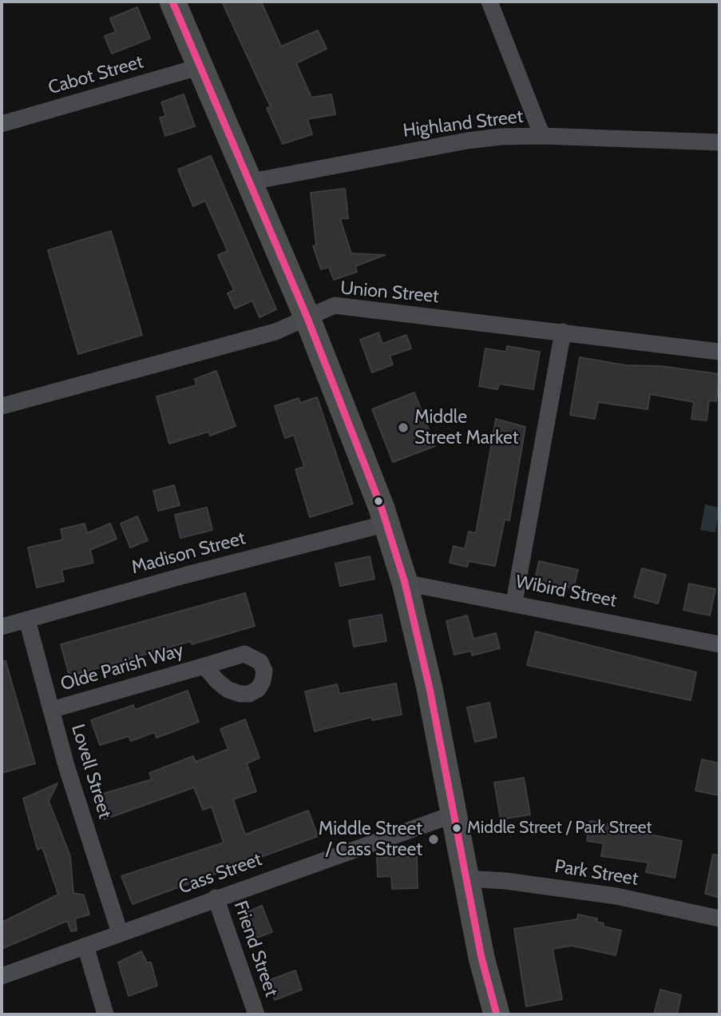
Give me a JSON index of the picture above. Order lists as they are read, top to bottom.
{
  "streets": {
    "street": [
      "Cabot Street",
      "Highland Street",
      "Union Street",
      "Madison Street",
      "Wibird Street",
      "Olde Parish Way",
      "Lovell Street",
      "Park Street",
      "Cass Street",
      "Friend Street"
    ]
  },
  "crossings": [
    ["Madison Street", "Lovell Street"],
    ["Olde Parish Way", "Lovell Street"],
    ["Lovell Street", "Cass Street"],
    ["Cass Street", "Friend Street"]
  ],
  "places": ["Middle Street Market", "Middle Street / Park Street", "Middle Street / Cass Street"]
}
